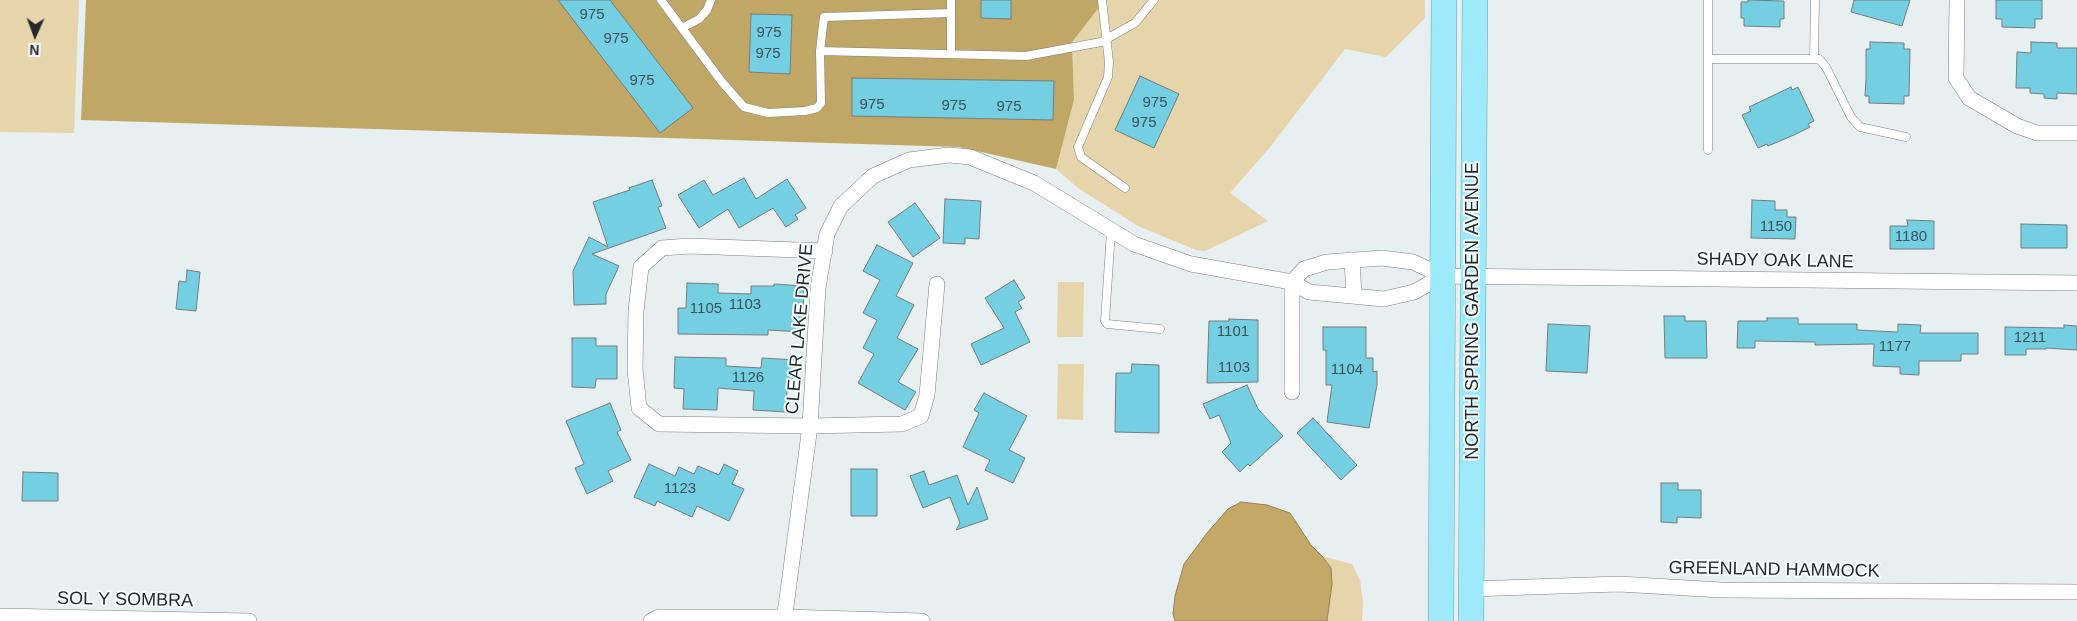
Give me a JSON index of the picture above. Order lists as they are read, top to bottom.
{
  "streets": {
    "highway": ["NORTH SPRING GARDEN AVENUE"],
    "street": [
      "SHADY OAK LANE",
      "CLEAR LAKE DRIVE",
      "GREENLAND HAMMOCK",
      "SOL Y SOMBRA"
    ]
  },
  "crossings": [
    ["SHADY OAK LANE", "NORTH SPRING GARDEN AVENUE"],
    ["SHADY OAK LANE", "CLEAR LAKE DRIVE"],
    ["NORTH SPRING GARDEN AVENUE", "CLEAR LAKE DRIVE"],
    ["NORTH SPRING GARDEN AVENUE", "GREENLAND HAMMOCK"]
  ],
  "house_numbers": [
    "975",
    "975",
    "975",
    "975",
    "975",
    "975",
    "975",
    "975",
    "975",
    "975",
    "1150",
    "1180",
    "1103",
    "1105",
    "1101",
    "1211",
    "1177",
    "1103",
    "1104",
    "1126",
    "1123"
  ],
  "north": "bottom"
}
